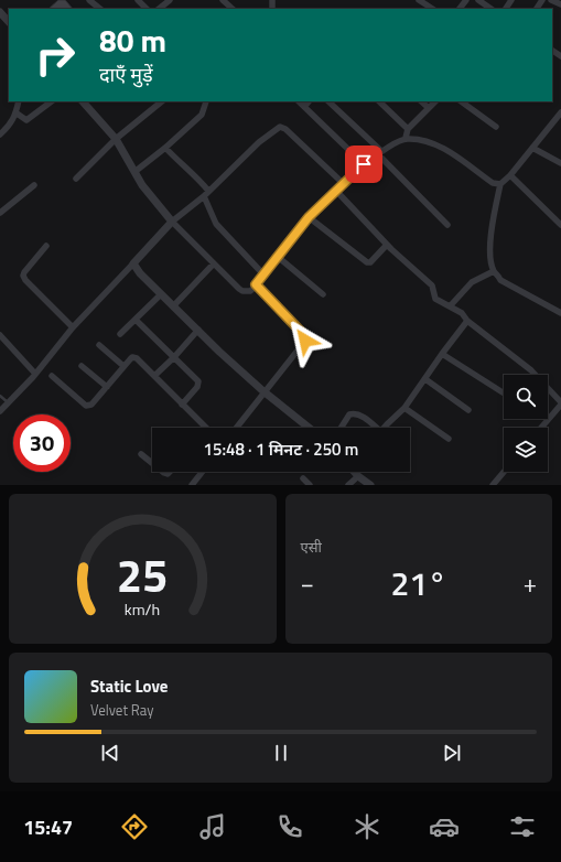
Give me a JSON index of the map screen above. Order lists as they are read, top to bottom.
{
  "page": {
    "turn": ["80 m", "दाएँ मुड़ें"],
    "limit": "30",
    "trip": "15:48 · 1 मिनट · 250 m",
    "tile": "एसी",
    "heat": ["−", "21°", "+"],
    "song": ["Static Love", "Velvet Ray"],
    "tabs": "15:47",
    "gauge": ["25", "km/h"]
  }
}
